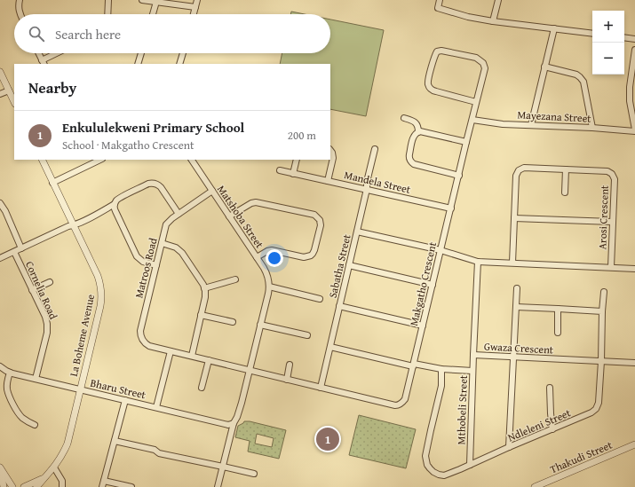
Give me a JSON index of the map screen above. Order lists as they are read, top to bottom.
{
  "streets": {
    "street": [
      "Mayezana Street",
      "Mandela Street",
      "Matshoba Street",
      "Arosi Crescent",
      "Sabatha Street",
      "Matroos Road",
      "Makgatho Crescent",
      "Cornelia Road",
      "La Boheme Avenue",
      "Gwaza Crescent",
      "Bharu Street",
      "Mthobeli Street",
      "Ndleleni Street",
      "Thakudi Street"
    ]
  },
  "crossings": [
    ["Mayezana Street", "Makgatho Crescent"],
    ["Mandela Street", "Sabatha Street"],
    ["Mandela Street", "Makgatho Crescent"],
    ["Matshoba Street", "Matroos Road"],
    ["Matshoba Street", "Makgatho Crescent"],
    ["Matshoba Street", "Bharu Street"],
    ["Sabatha Street", "Makgatho Crescent"],
    ["Matroos Road", "Makgatho Crescent"],
    ["Cornelia Road", "Bharu Street"],
    ["La Boheme Avenue", "Bharu Street"],
    ["Gwaza Crescent", "Mthobeli Street"],
    ["Gwaza Crescent", "Ndleleni Street"],
    ["Mthobeli Street", "Ndleleni Street"]
  ],
  "page": {
    "map_buttons": ["+", "−"],
    "search": "Search here",
    "heading": "Nearby",
    "list": [
      {
        "mark": "1",
        "name": "Enkululekweni Primary School",
        "note": "School · Makgatho Crescent",
        "value": "200 m"
      }
    ],
    "pins": "1"
  }
}
